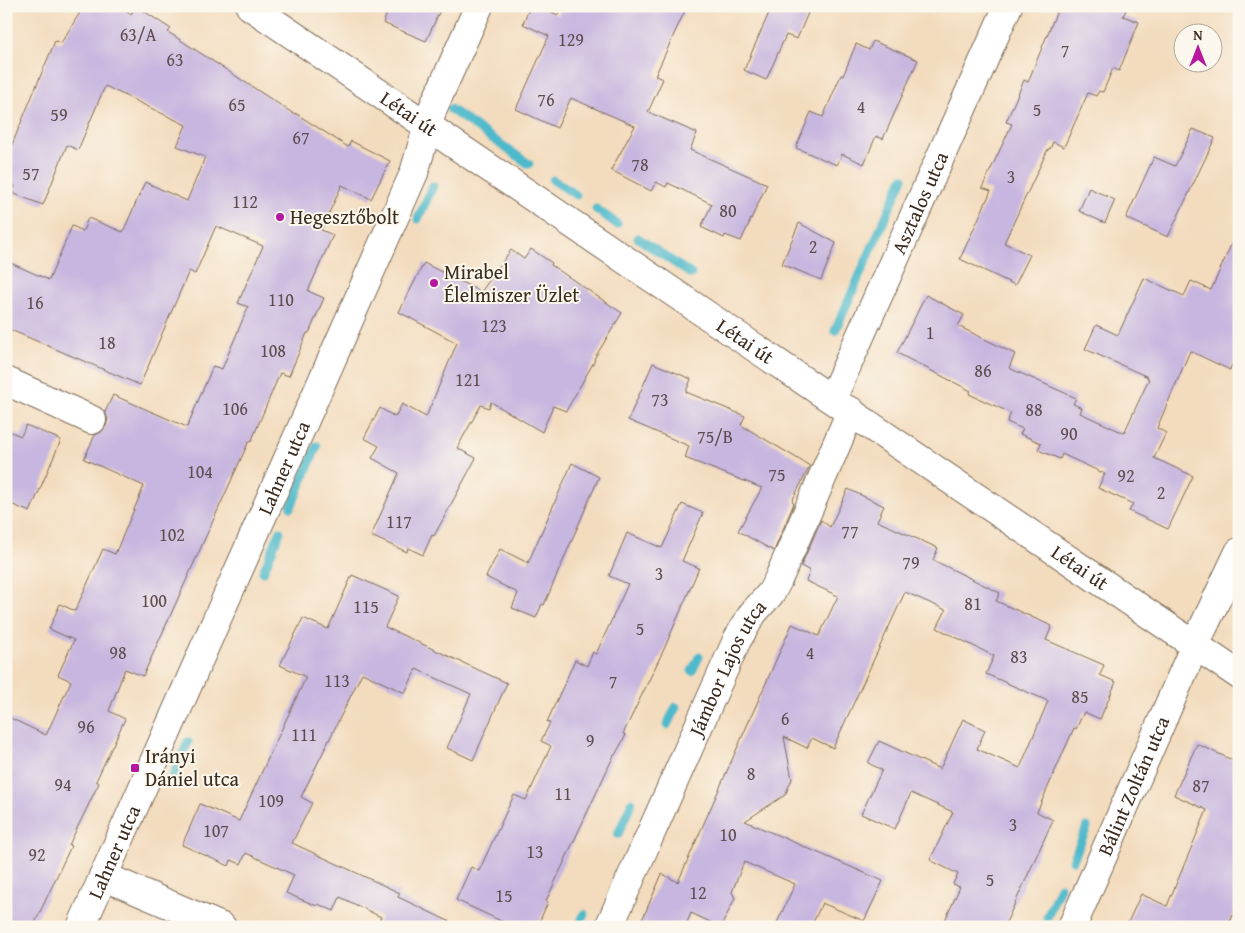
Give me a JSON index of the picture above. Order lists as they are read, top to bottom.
{
  "streets": {
    "street": [
      "Létai út",
      "Asztalos utca",
      "Lahner utca",
      "Jámbor Lajos utca",
      "Bálint Zoltán utca"
    ]
  },
  "crossings": [
    ["Létai út", "Asztalos utca"],
    ["Létai út", "Lahner utca"],
    ["Létai út", "Jámbor Lajos utca"],
    ["Létai út", "Bálint Zoltán utca"],
    ["Asztalos utca", "Jámbor Lajos utca"]
  ],
  "places": {
    "other": ["Hegesztőbolt", "Mirabel Élelmiszer Üzlet"],
    "transit": ["Irányi Dániel utca"]
  },
  "house_numbers": [
    "63/A",
    "129",
    "7",
    "63",
    "76",
    "65",
    "4",
    "5",
    "59",
    "67",
    "78",
    "57",
    "3",
    "112",
    "80",
    "2",
    "110",
    "16",
    "123",
    "1",
    "18",
    "108",
    "86",
    "121",
    "73",
    "106",
    "88",
    "90",
    "75/B",
    "104",
    "75",
    "92",
    "2",
    "117",
    "77",
    "102",
    "79",
    "3",
    "100",
    "81",
    "115",
    "5",
    "98",
    "4",
    "83",
    "113",
    "7",
    "85",
    "6",
    "96",
    "111",
    "9",
    "8",
    "94",
    "87",
    "11",
    "109",
    "3",
    "107",
    "10",
    "13",
    "92",
    "5",
    "12",
    "15"
  ],
  "north": "top"
}
